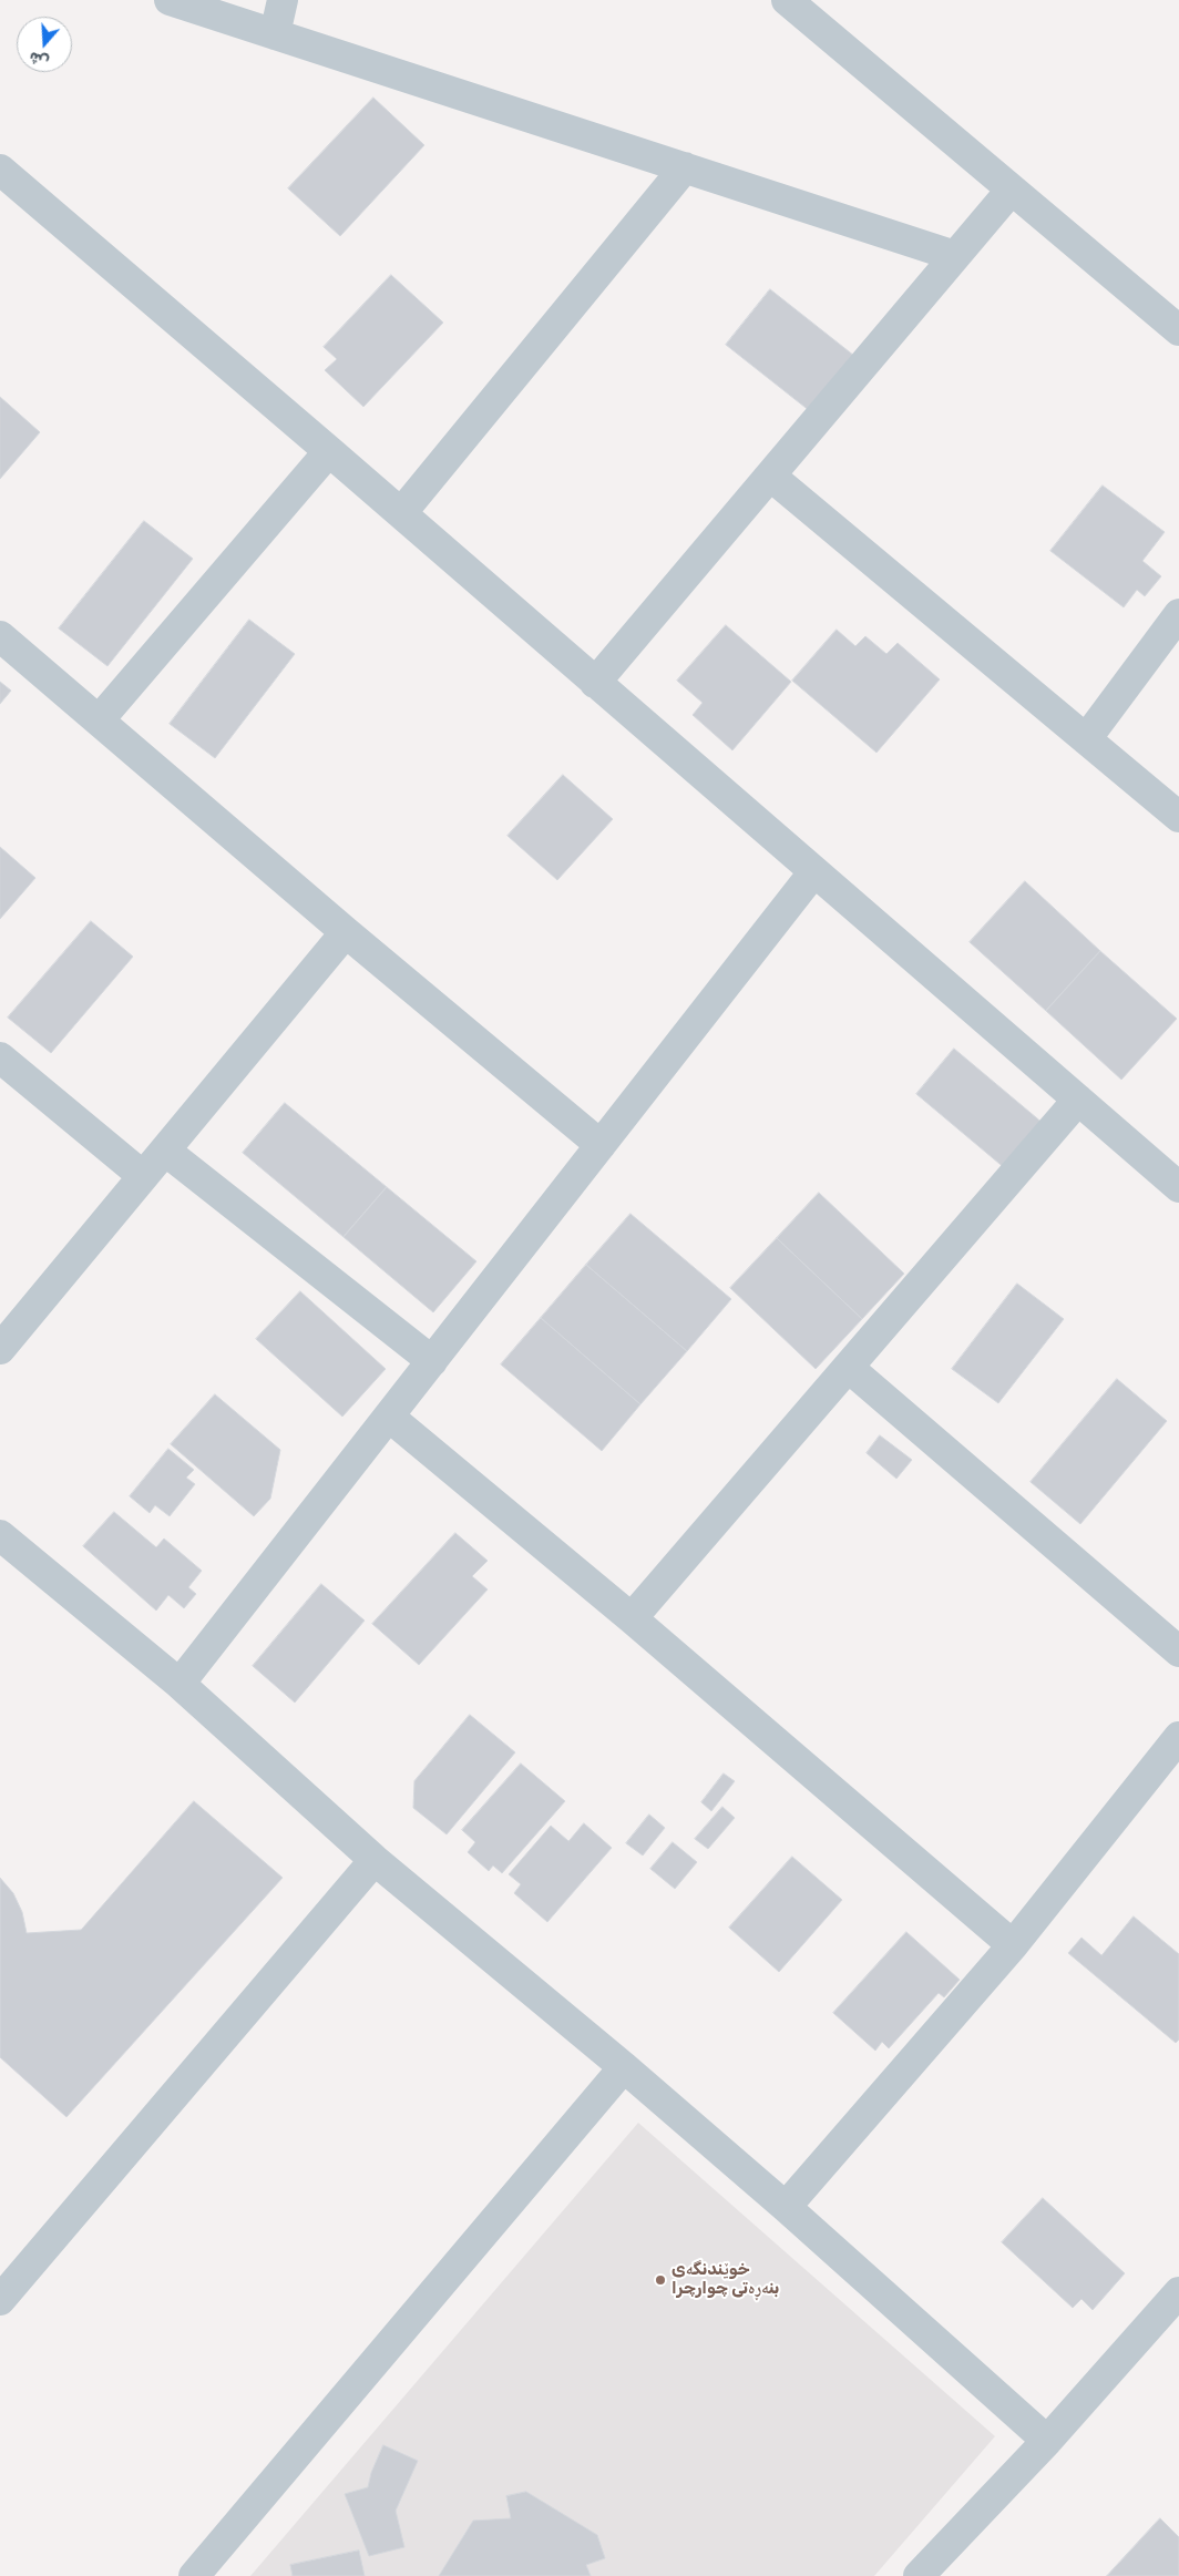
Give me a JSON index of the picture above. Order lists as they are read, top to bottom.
{
  "places": ["خوێندنگەی بنەڕەتی چوارچرا"],
  "north": "bottom"
}
